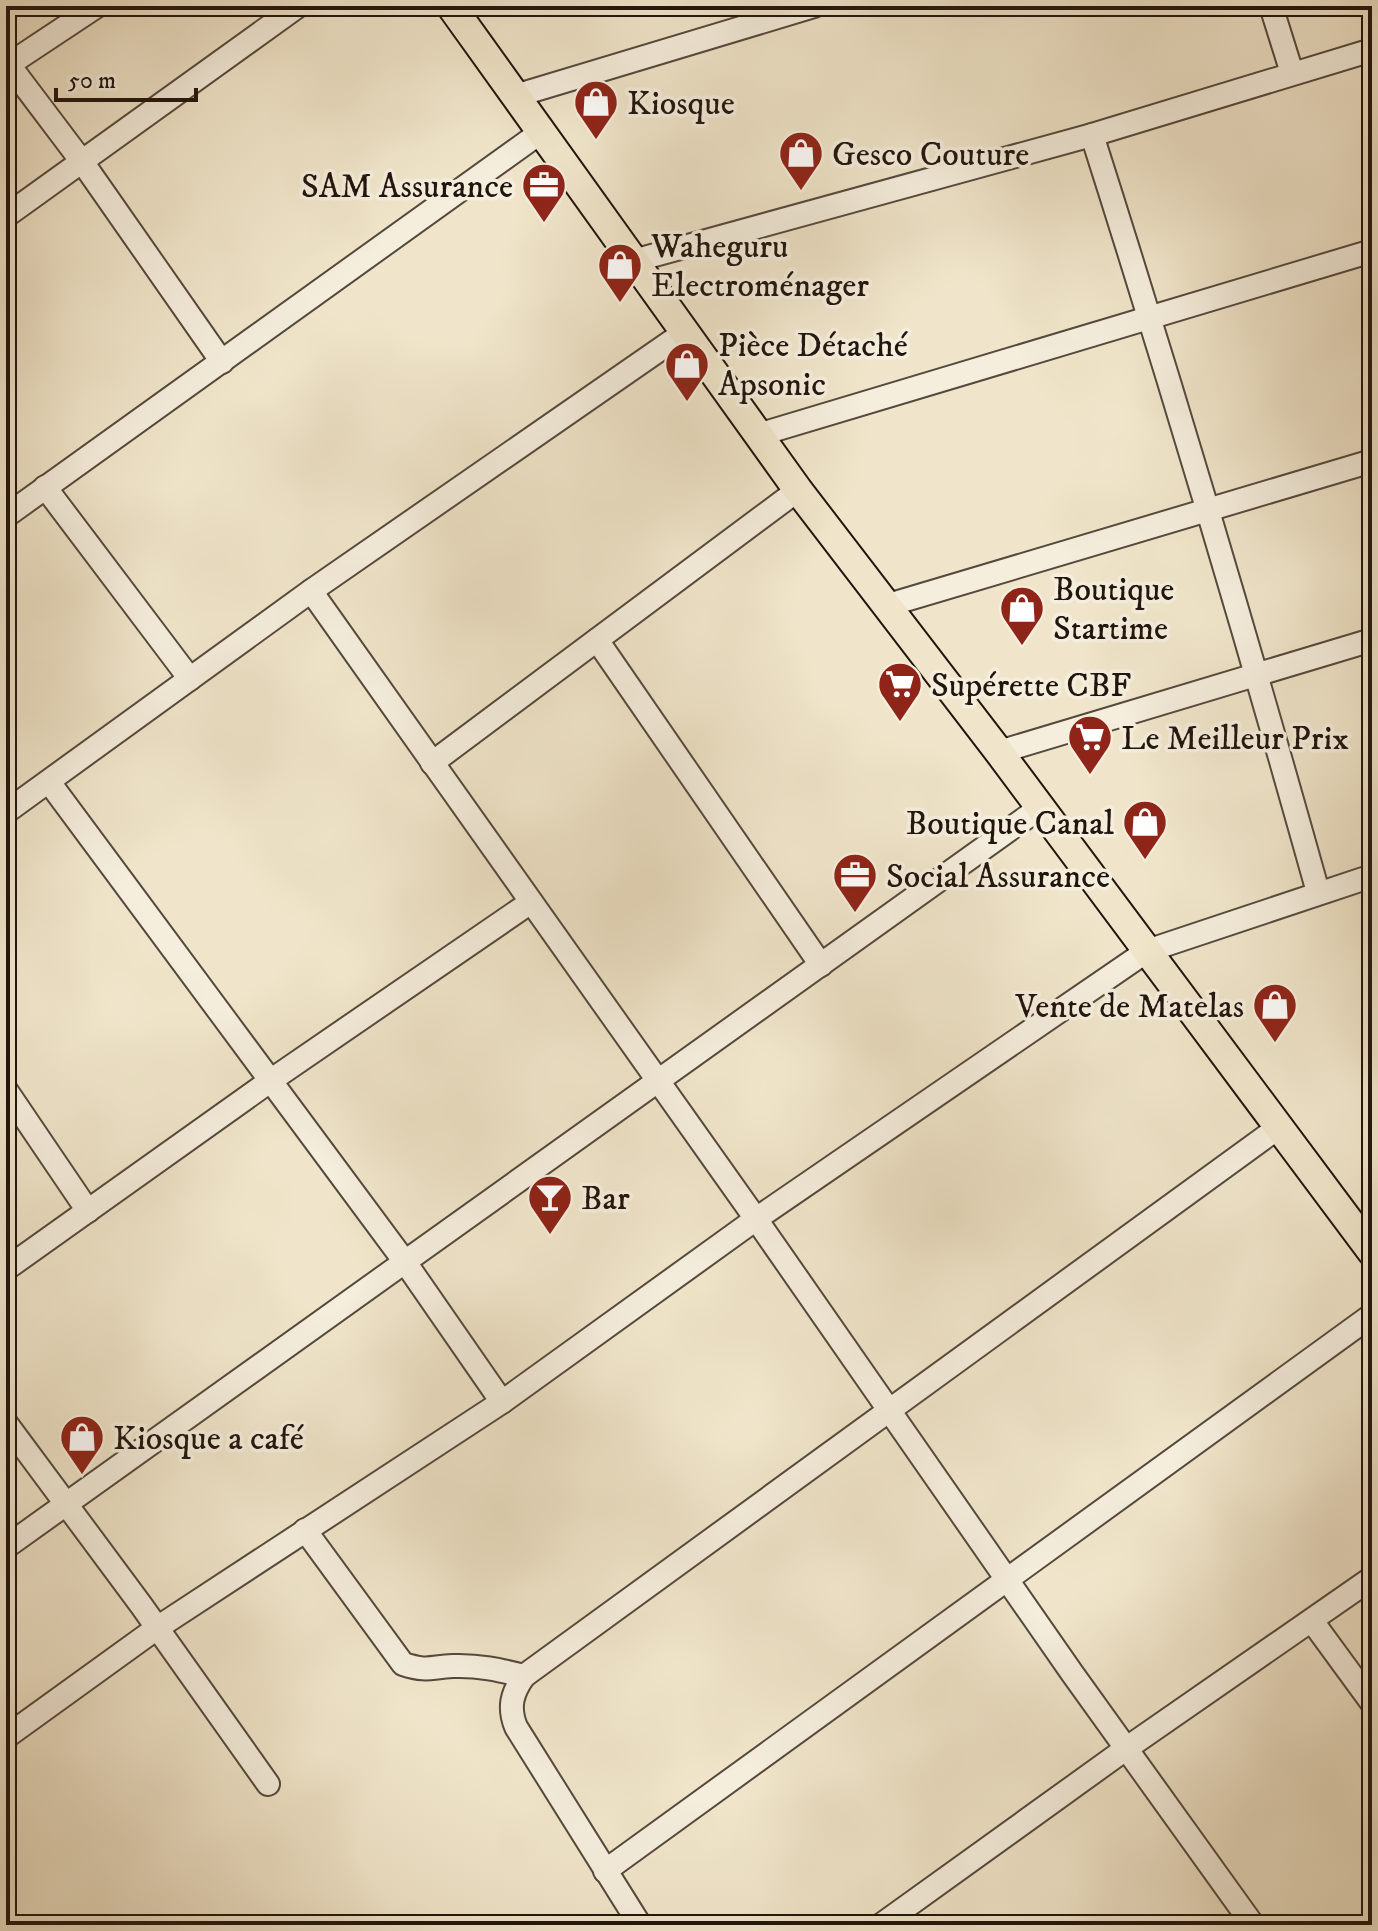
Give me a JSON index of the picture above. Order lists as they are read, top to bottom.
{
  "places": {
    "shop": [
      "Kiosque",
      "Gesco Couture",
      "Waheguru Electroménager",
      "Pièce Détaché Apsonic",
      "Boutique Startime",
      "Boutique Canal",
      "Vente de Matelas",
      "Kiosque a café"
    ],
    "office": ["SAM Assurance", "Social Assurance"],
    "supermarket": ["Supérette CBF", "Le Meilleur Prix"],
    "bar": ["Bar"]
  },
  "scale_bar": "50 m"
}
